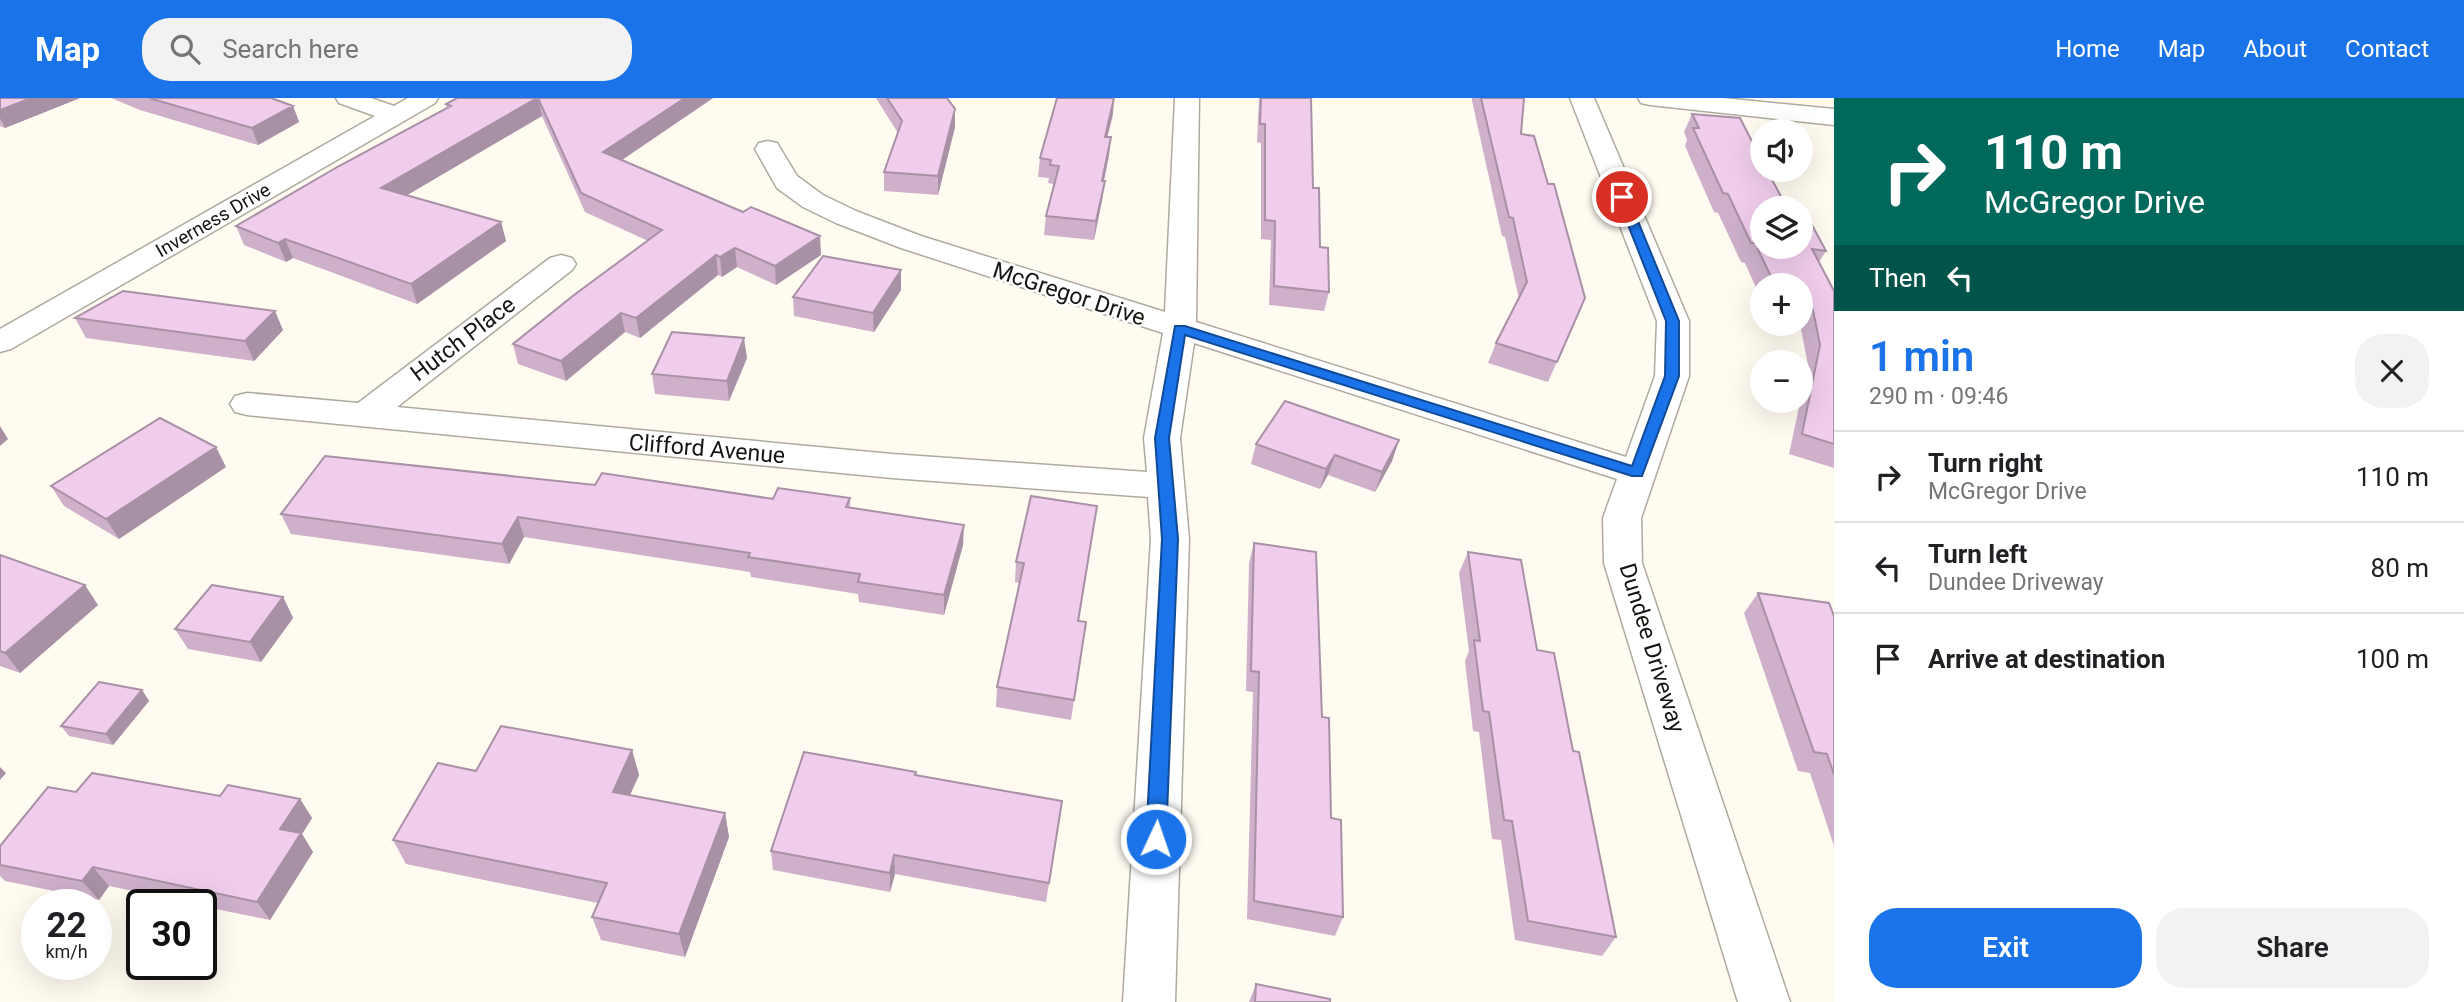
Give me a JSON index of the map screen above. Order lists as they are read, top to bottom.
{
  "streets": {
    "street": [
      "Inverness Drive",
      "McGregor Drive",
      "Hutch Place",
      "Clifford Avenue",
      "Dundee Driveway"
    ]
  },
  "crossings": [
    ["McGregor Drive", "Dundee Driveway"],
    ["Hutch Place", "Clifford Avenue"]
  ],
  "page": {
    "header": "Map",
    "search": "Search here",
    "nav": [
      "Home",
      "Map",
      "About",
      "Contact"
    ],
    "turn": ["110 m", "McGregor Drive"],
    "map_buttons": ["+", "−"],
    "then": "Then",
    "heading": ["1 min", "290 m · 09:46"],
    "list": [
      {
        "name": "Turn right",
        "note": "McGregor Drive",
        "value": "110 m"
      },
      {
        "name": "Turn left",
        "note": "Dundee Driveway",
        "value": "80 m"
      },
      {
        "name": "Arrive at destination",
        "value": "100 m"
      }
    ],
    "speed": "22 km/h",
    "limit": "30",
    "buttons": ["Exit", "Share"]
  }
}
